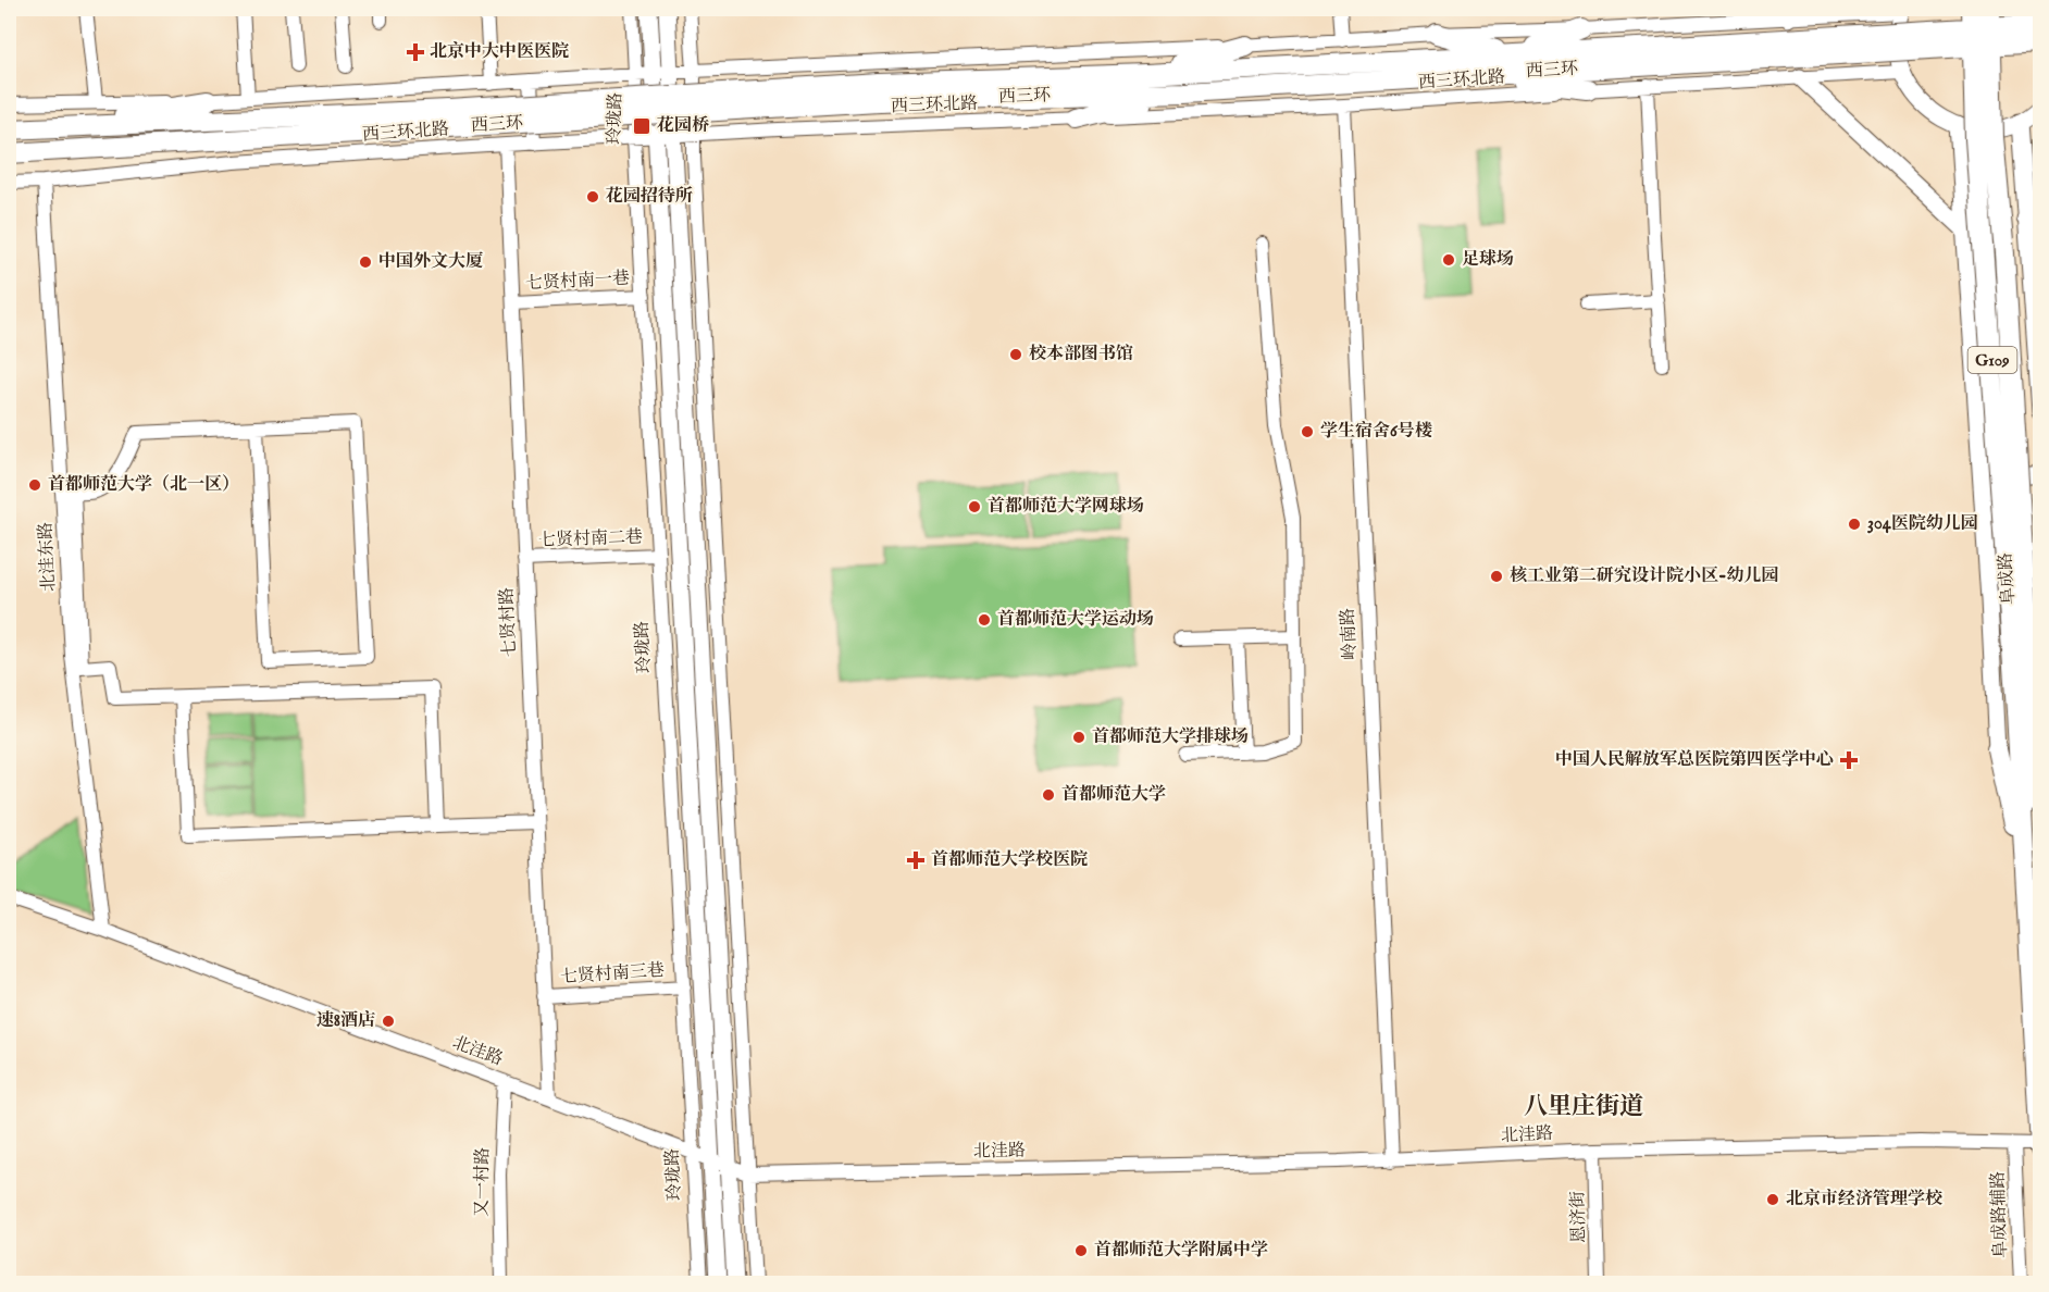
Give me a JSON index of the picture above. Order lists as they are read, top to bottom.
{
  "streets": {
    "highway": ["西三环", "G109", "阜成路"],
    "street": [
      "西三环北路",
      "玲珑路",
      "七贤村南一巷",
      "七贤村南二巷",
      "北洼东路",
      "七贤村路",
      "岭南路",
      "七贤村南三巷",
      "北洼路",
      "又一村路",
      "阜成路辅路",
      "恩济街"
    ]
  },
  "crossings": [
    ["西三环北路", "玲珑路"],
    ["西三环北路", "北洼东路"],
    ["西三环北路", "七贤村路"],
    ["西三环北路", "岭南路"],
    ["玲珑路", "七贤村南一巷"],
    ["玲珑路", "七贤村南二巷"],
    ["玲珑路", "七贤村南三巷"],
    ["玲珑路", "北洼路"],
    ["七贤村南一巷", "七贤村路"],
    ["七贤村南二巷", "七贤村路"],
    ["北洼东路", "北洼路"],
    ["阜成路", "北洼路"],
    ["七贤村路", "七贤村南三巷"],
    ["七贤村路", "北洼路"],
    ["岭南路", "北洼路"],
    ["北洼路", "又一村路"],
    ["北洼路", "阜成路辅路"],
    ["北洼路", "恩济街"]
  ],
  "districts": ["八里庄街道"],
  "places": {
    "health": ["北京中大中医医院", "中国人民解放军总医院第四医学中心", "首都师范大学校医院"],
    "transit": ["花园桥"],
    "other": [
      "花园招待所",
      "足球场",
      "中国外文大厦",
      "校本部图书馆",
      "学生宿舍6号楼",
      "首都师范大学（北一区）",
      "首都师范大学网球场",
      "304医院幼儿园",
      "核工业第二研究设计院小区-幼儿园",
      "首都师范大学运动场",
      "首都师范大学排球场",
      "首都师范大学",
      "速8酒店",
      "北京市经济管理学校",
      "首都师范大学附属中学"
    ]
  }
}
